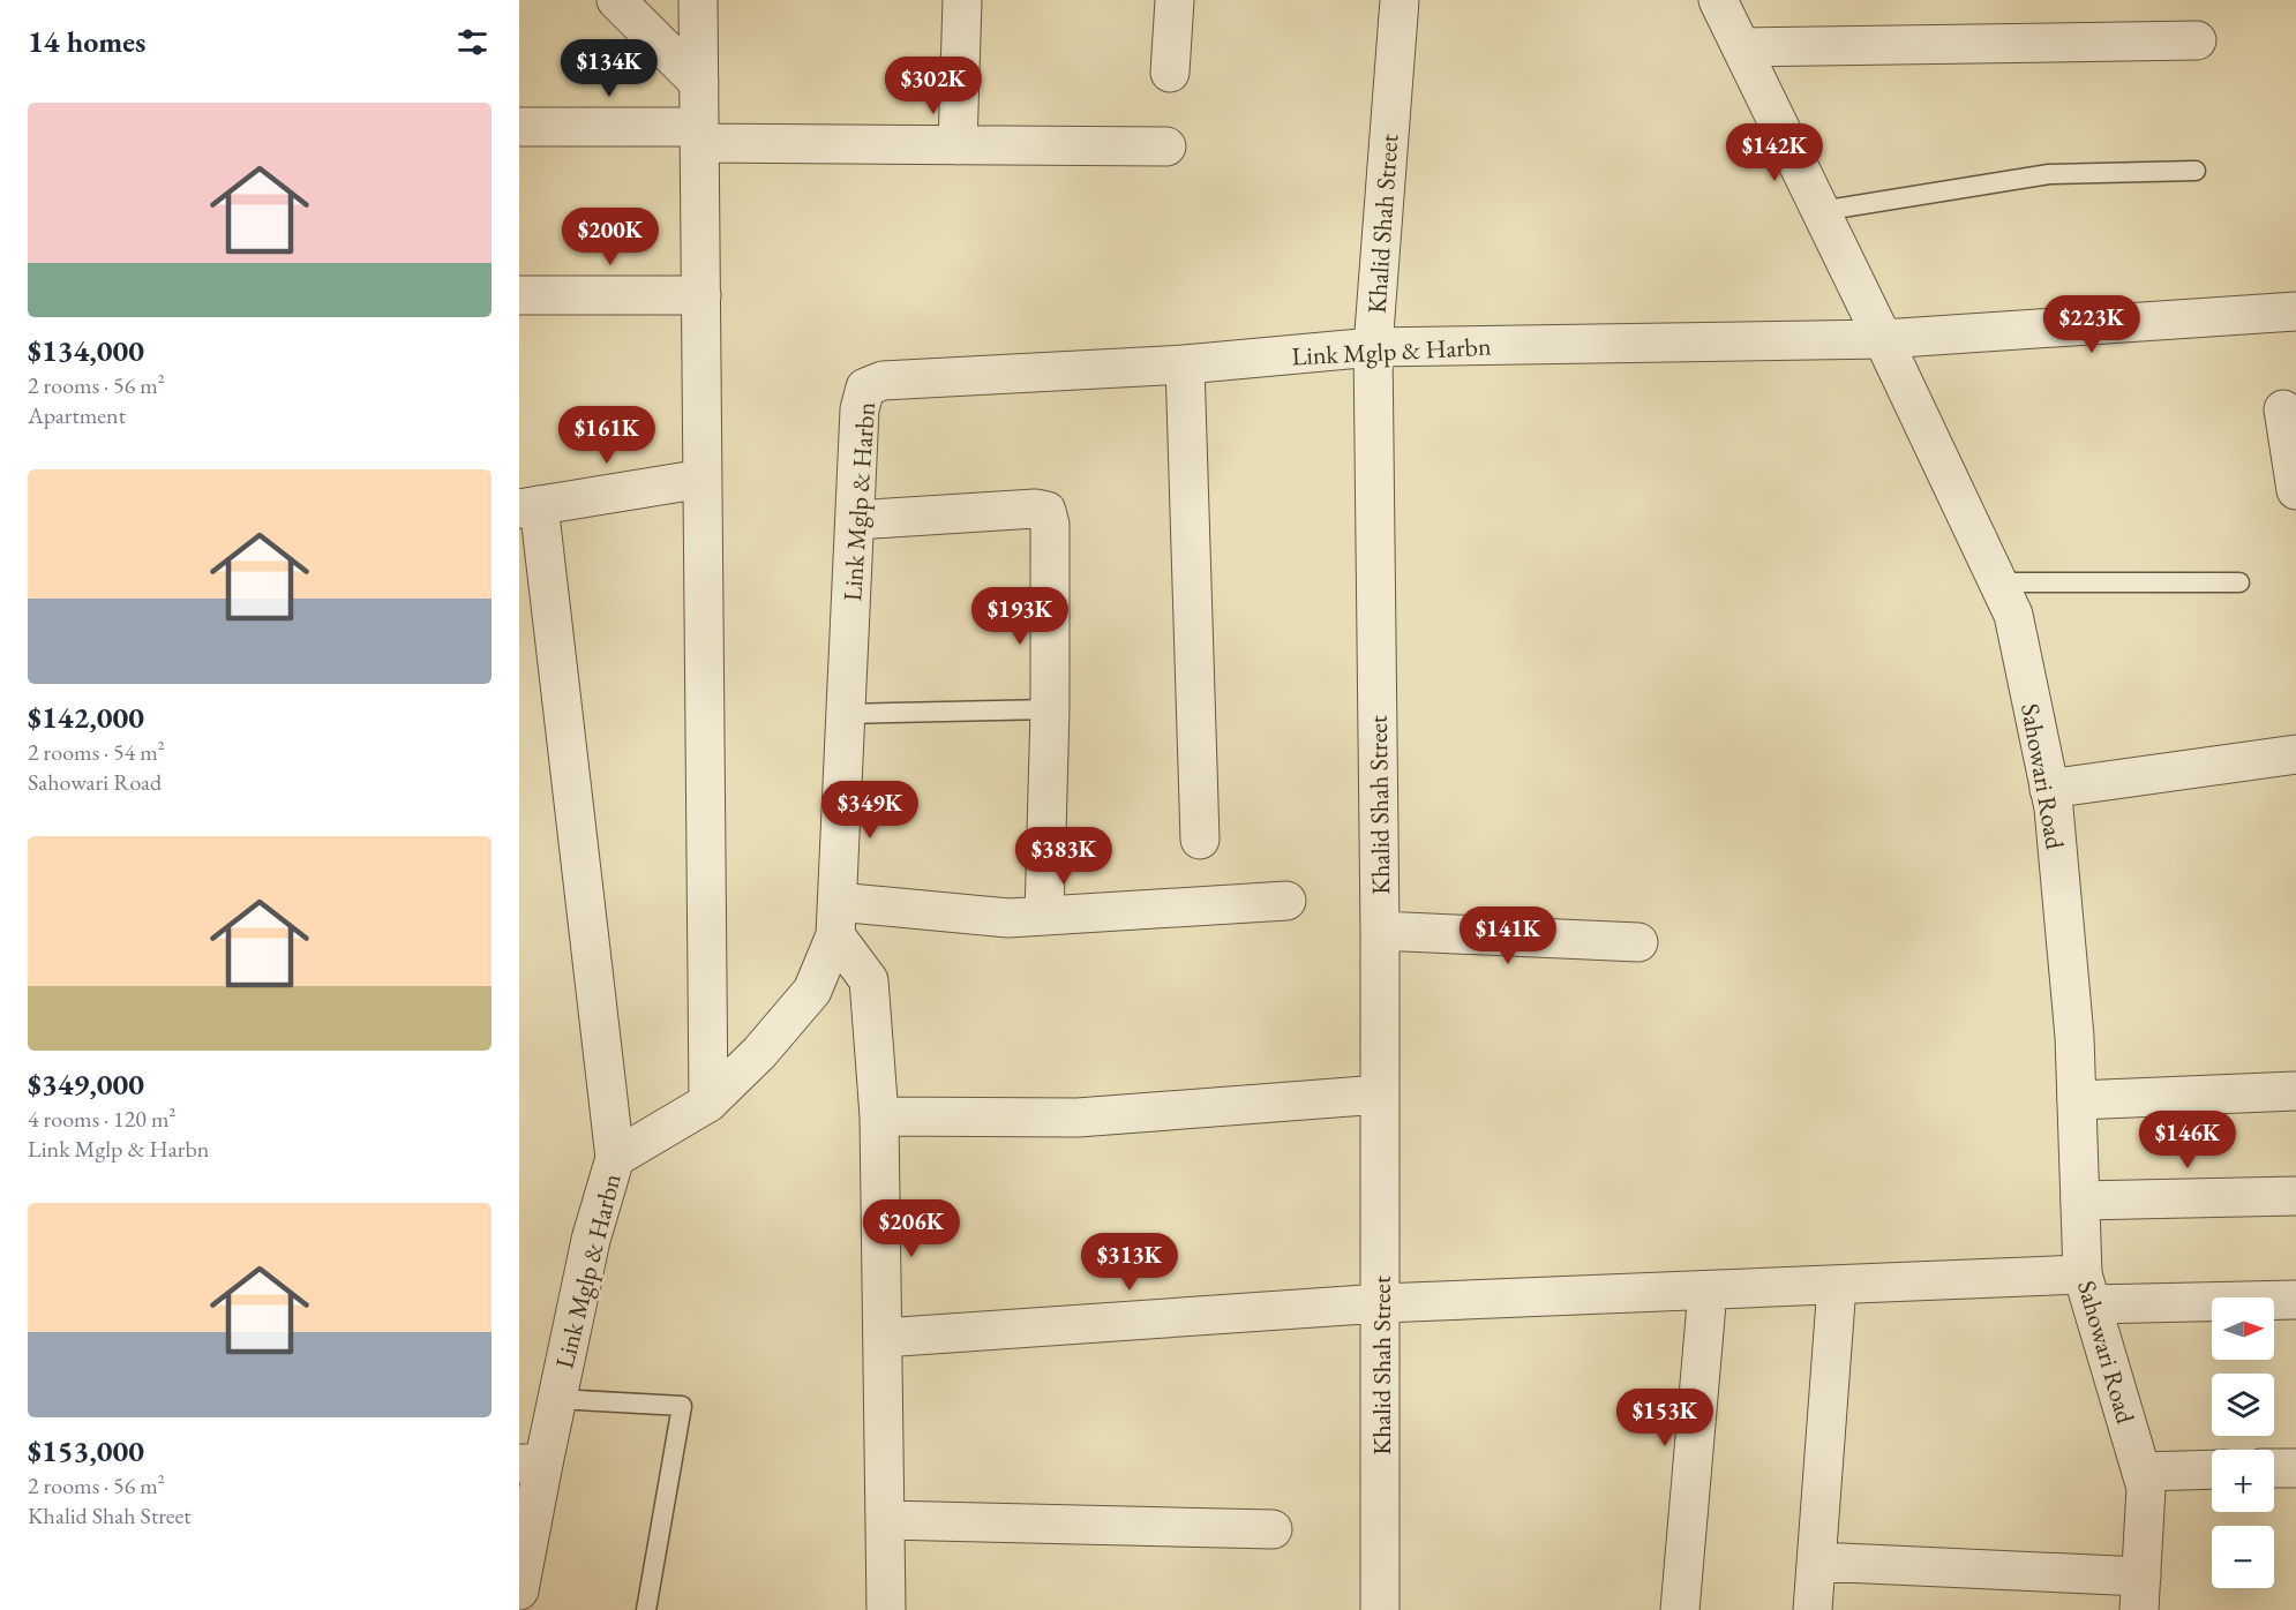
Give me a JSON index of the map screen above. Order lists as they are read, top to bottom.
{
  "streets": {
    "street": ["Khalid Shah Street", "Link Mglp & Harbn", "Sahowari Road"]
  },
  "crossings": [
    ["Khalid Shah Street", "Link Mglp & Harbn"],
    ["Link Mglp & Harbn", "Sahowari Road"]
  ],
  "north": "right",
  "page": {
    "heading": "14 homes",
    "price": [
      "$134K",
      "$302K",
      "$142K",
      "$200K",
      "$223K",
      "$161K",
      "$193K",
      "$349K",
      "$383K",
      "$141K",
      "$146K",
      "$206K",
      "$313K",
      "$153K"
    ],
    "list": [
      {
        "name": "$134,000",
        "note": "2 rooms · 56 m² · Apartment"
      },
      {
        "name": "$142,000",
        "note": "2 rooms · 54 m² · Sahowari Road"
      },
      {
        "name": "$349,000",
        "note": "4 rooms · 120 m² · Link Mglp & Harbn"
      },
      {
        "name": "$153,000",
        "note": "2 rooms · 56 m² · Khalid Shah Street"
      }
    ],
    "map_buttons": ["+", "−"]
  }
}
